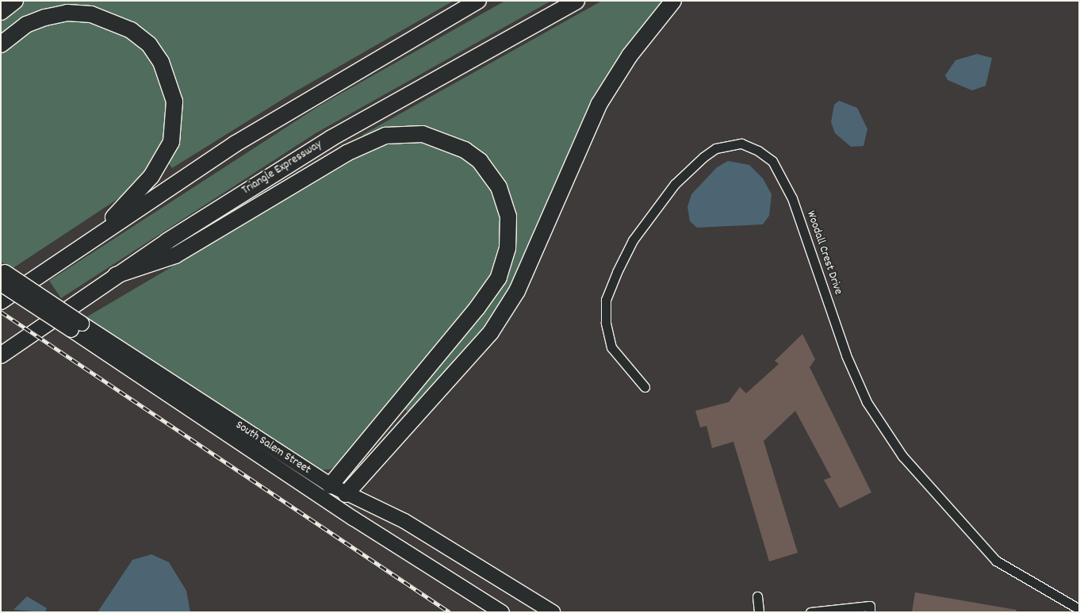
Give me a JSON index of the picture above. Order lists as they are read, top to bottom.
{
  "streets": {
    "highway": ["Triangle Expressway"],
    "main road": ["South Salem Street"],
    "street": ["Woodall Crest Drive"]
  }
}
